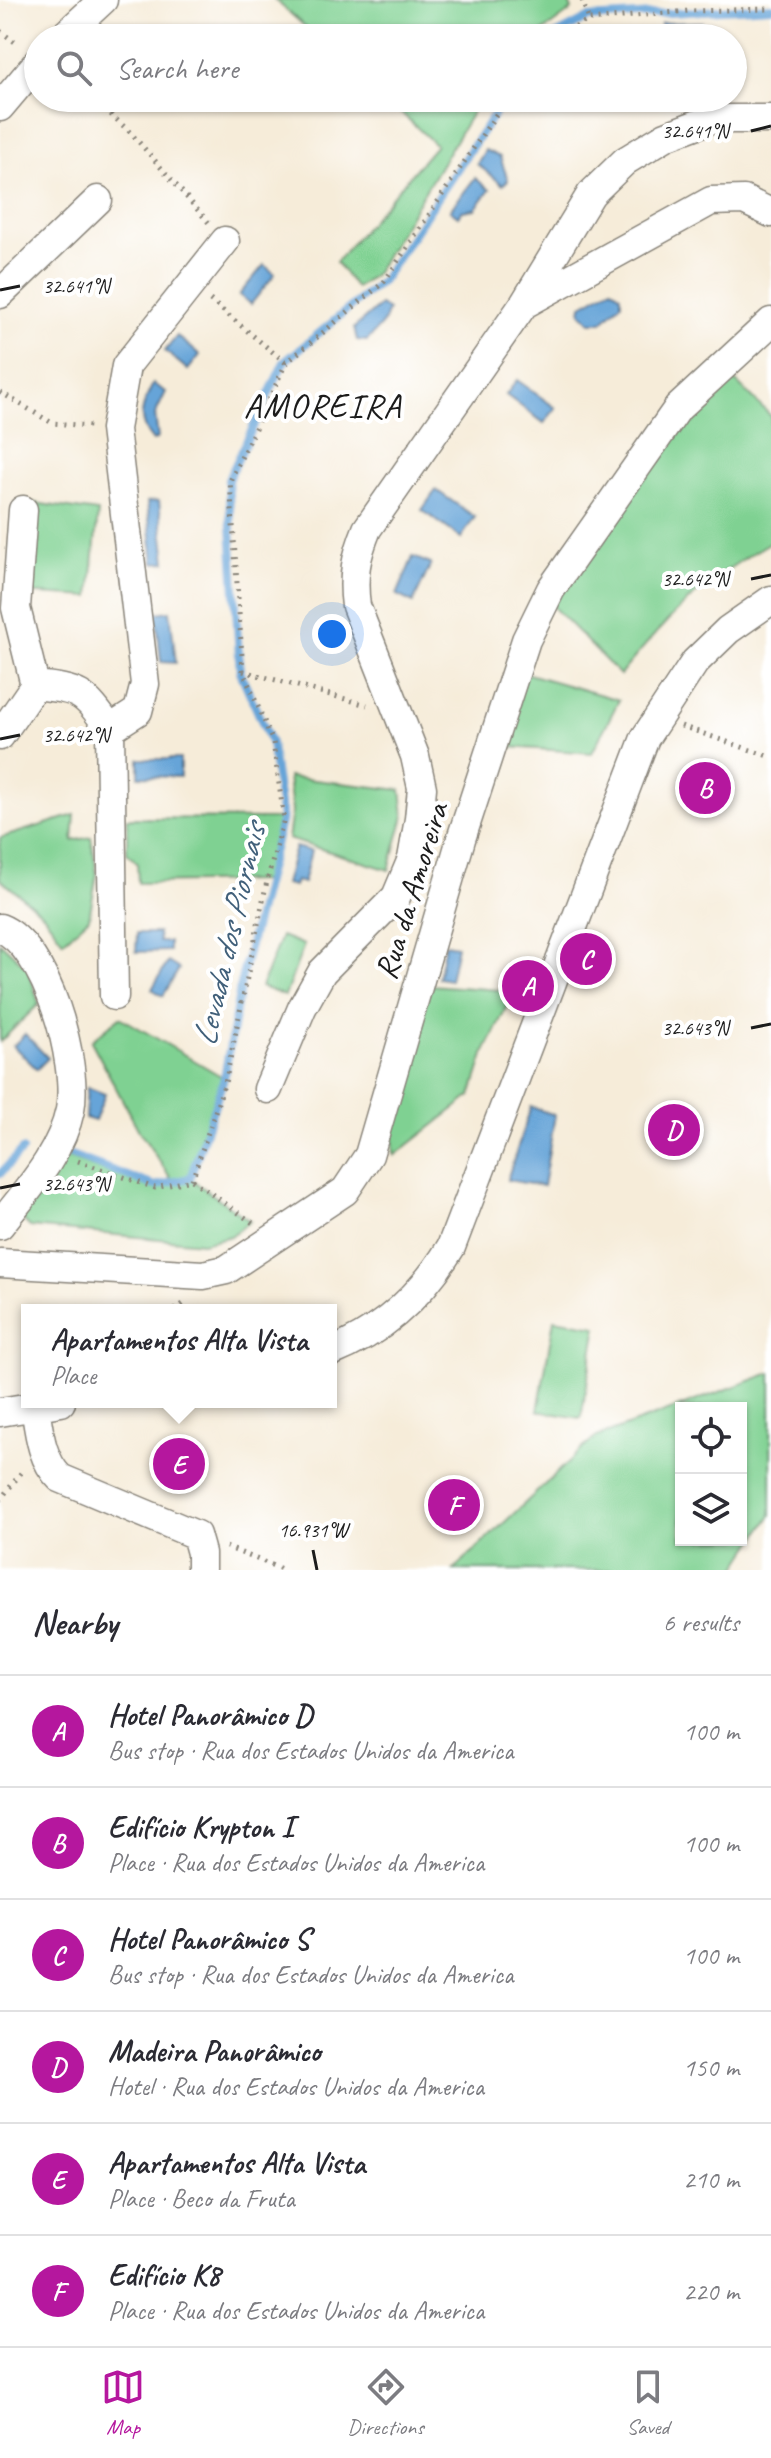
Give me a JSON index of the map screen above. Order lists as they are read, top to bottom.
{
  "streets": {
    "street": ["Rua da Amoreira"]
  },
  "districts": ["AMOREIRA"],
  "water": ["Levada dos Piornais"],
  "page": {
    "search": "Search here",
    "pins": [
      "B",
      "C",
      "A",
      "D",
      "E",
      "F"
    ],
    "popup": ["Apartamentos Alta Vista", "Place"],
    "heading": ["Nearby", "6 results"],
    "list": [
      {
        "mark": "A",
        "name": "Hotel Panorâmico D",
        "note": "Bus stop · Rua dos Estados Unidos da America",
        "value": "100 m"
      },
      {
        "mark": "B",
        "name": "Edifício Krypton I",
        "note": "Place · Rua dos Estados Unidos da America",
        "value": "100 m"
      },
      {
        "mark": "C",
        "name": "Hotel Panorâmico S",
        "note": "Bus stop · Rua dos Estados Unidos da America",
        "value": "100 m"
      },
      {
        "mark": "D",
        "name": "Madeira Panorâmico",
        "note": "Hotel · Rua dos Estados Unidos da America",
        "value": "150 m"
      },
      {
        "mark": "E",
        "name": "Apartamentos Alta Vista",
        "note": "Place · Beco da Fruta",
        "value": "210 m"
      },
      {
        "mark": "F",
        "name": "Edifício K8",
        "note": "Place · Rua dos Estados Unidos da America",
        "value": "220 m"
      }
    ],
    "nav": ["Map", "Directions", "Saved"]
  },
  "coordinates": [
    "32.641°N",
    "32.642°N",
    "32.643°N",
    "16.931°W"
  ]
}
